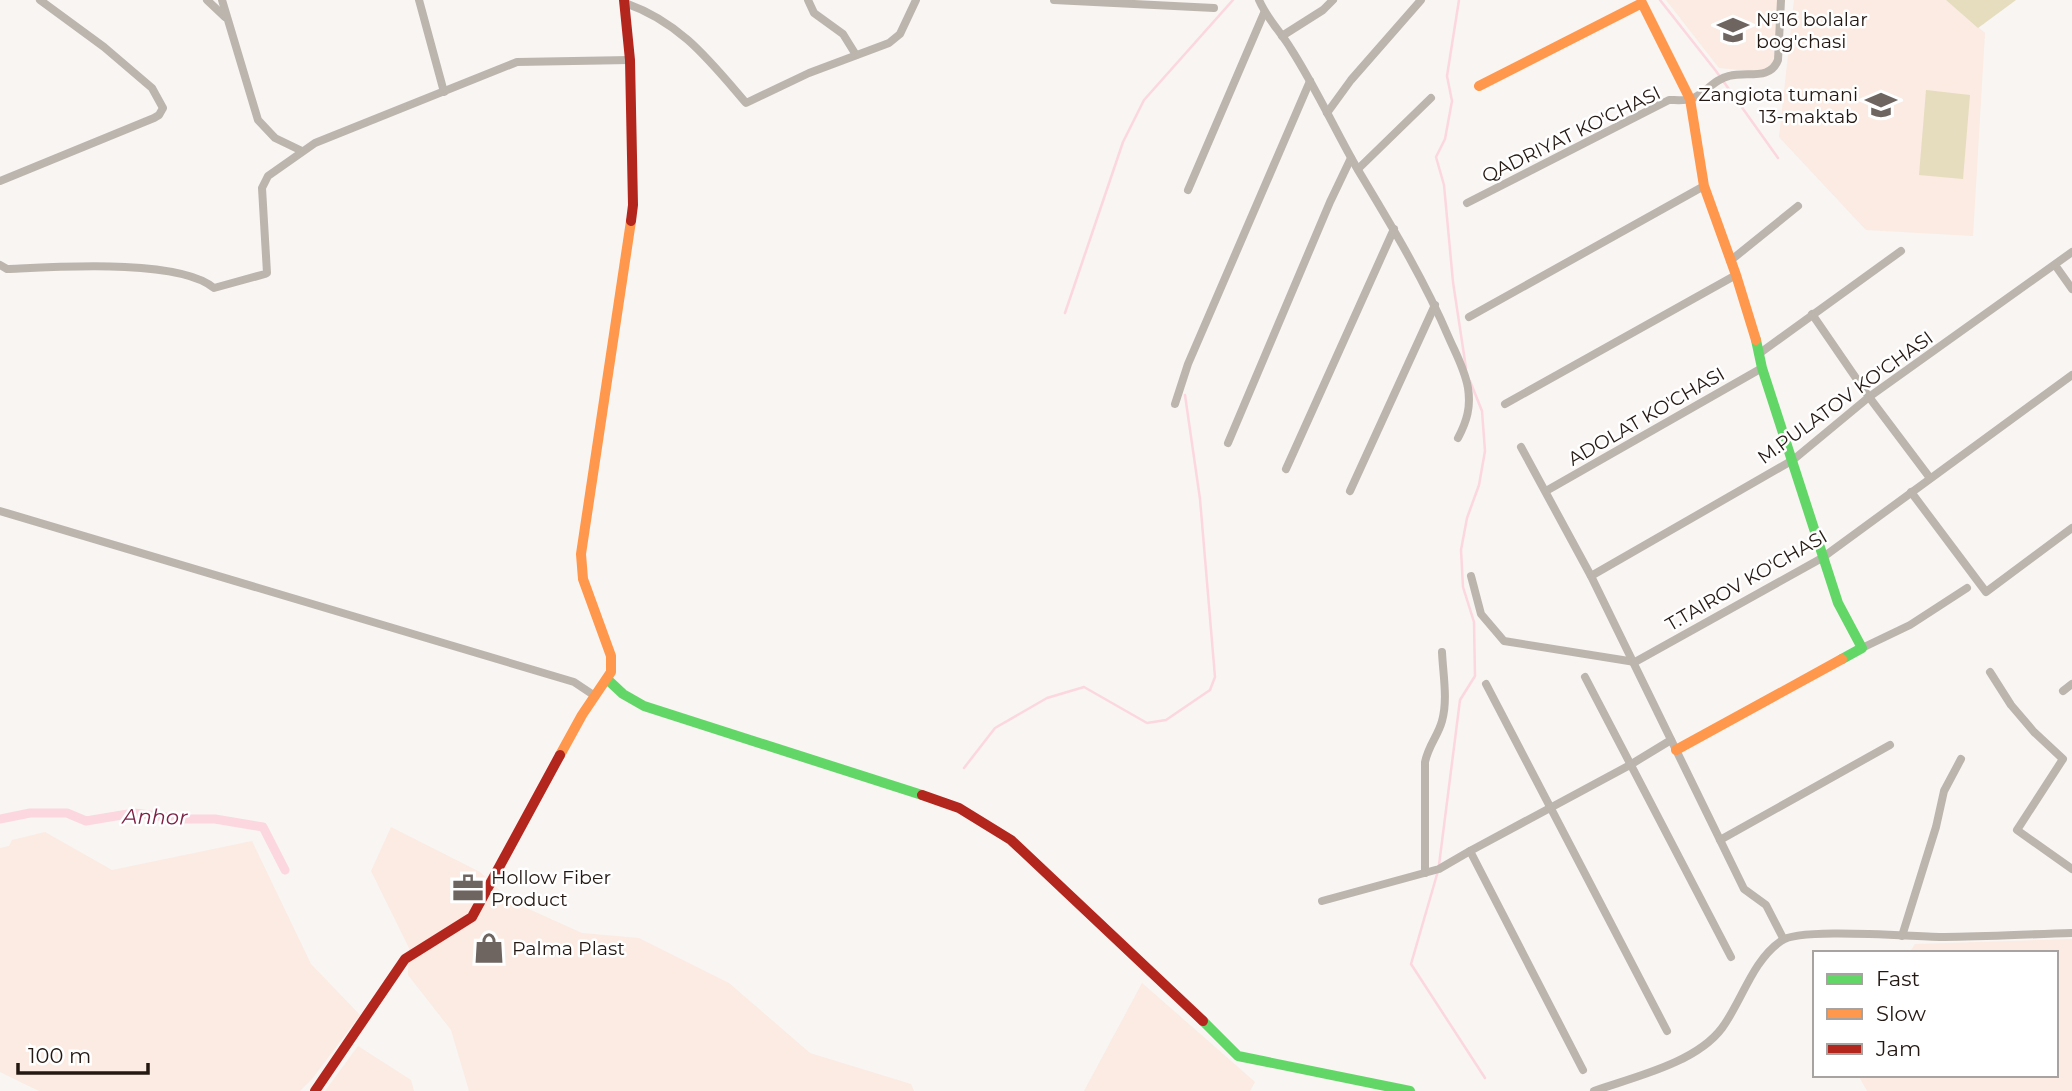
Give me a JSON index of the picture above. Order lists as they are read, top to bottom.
{
  "streets": {
    "street": [
      "QADRIYAT KO'CHASI",
      "M.PULATOV KO'CHASI",
      "ADOLAT KO'CHASI",
      "T.TAIROV KO'CHASI"
    ]
  },
  "water": ["Anhor"],
  "places": {
    "school or university": ["№16 bolalar bog'chasi", "Zangiota tumani 13-maktab"],
    "office": ["Hollow Fiber Product"],
    "shop": ["Palma Plast"]
  },
  "legend": ["Fast", "Slow", "Jam"],
  "scale_bar": "100 m"
}
